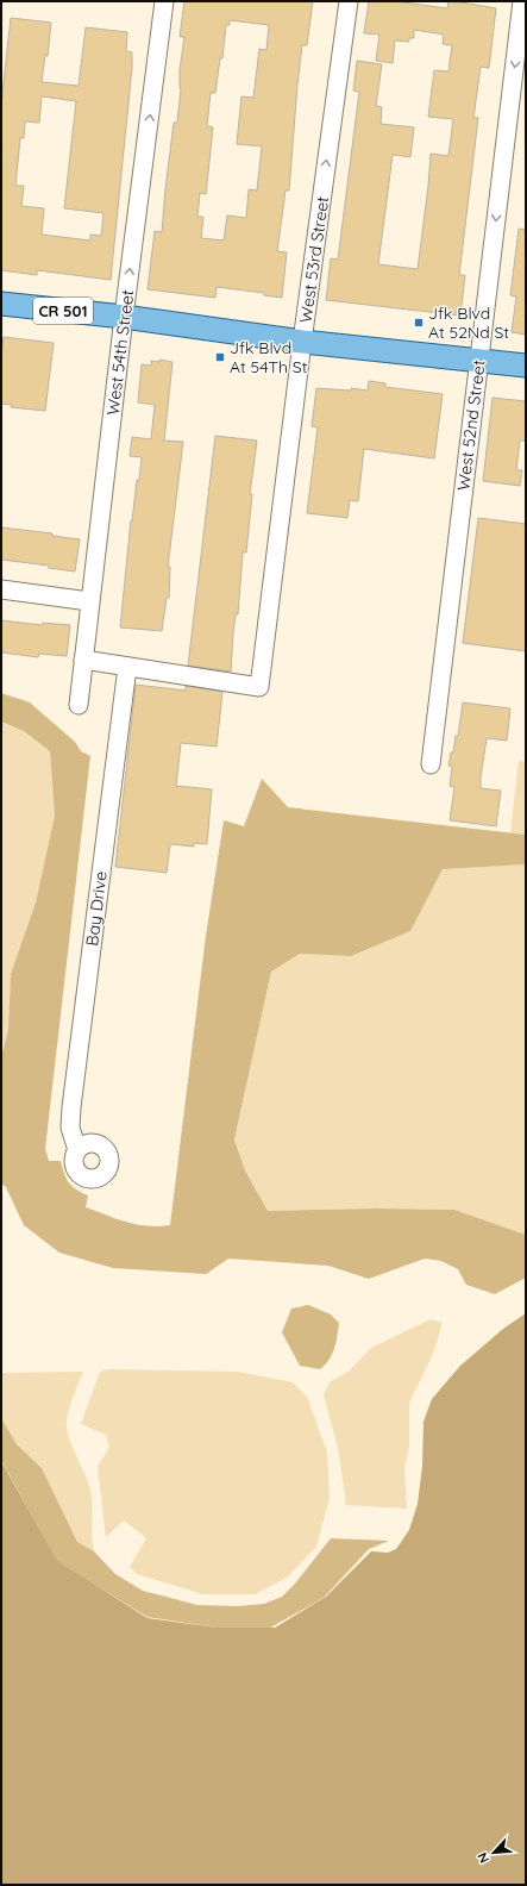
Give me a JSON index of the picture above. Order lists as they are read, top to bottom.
{
  "streets": {
    "main road": ["CR 501"],
    "street": [
      "West 53rd Street",
      "West 54th Street",
      "West 52nd Street",
      "Bay Drive"
    ]
  },
  "crossings": [
    ["West 53rd Street", "CR 501"],
    ["West 53rd Street", "Bay Drive"],
    ["CR 501", "West 54th Street"],
    ["CR 501", "West 52nd Street"]
  ],
  "one_way": ["West 53rd Street", "West 54th Street", "West 52nd Street"],
  "places": {
    "transit": ["Jfk Blvd At 52Nd St", "Jfk Blvd At 54Th St"]
  },
  "north": "bottom left"
}
